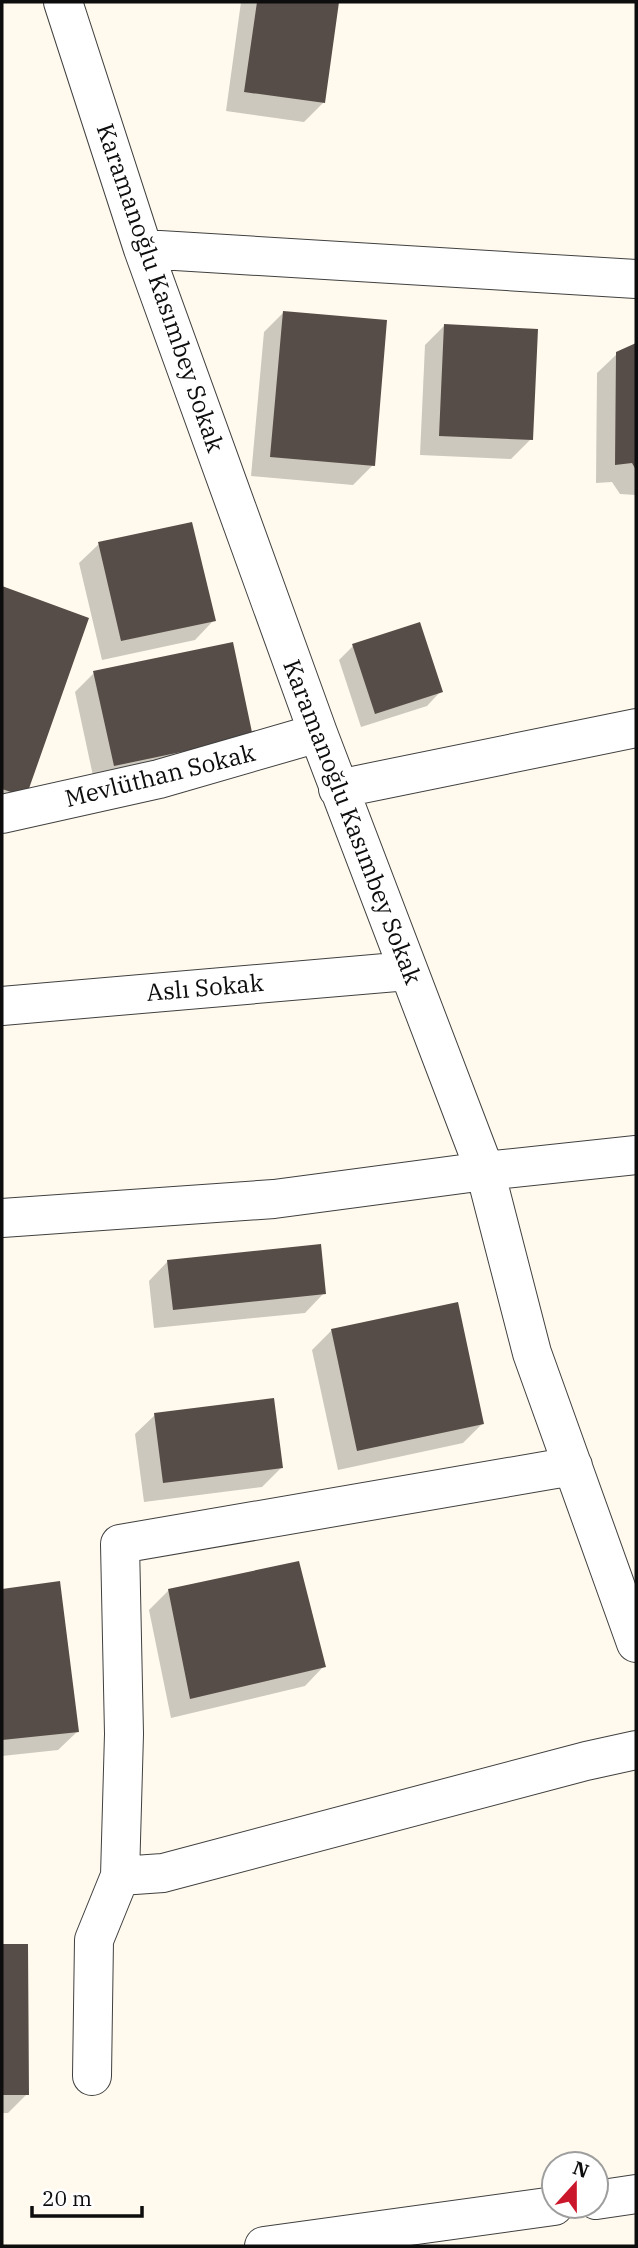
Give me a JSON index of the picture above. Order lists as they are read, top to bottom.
{
  "streets": {
    "street": ["Karamanoğlu Kasımbey Sokak", "Mevlüthan Sokak", "Aslı Sokak"]
  },
  "crossings": [
    ["Karamanoğlu Kasımbey Sokak", "Mevlüthan Sokak"],
    ["Karamanoğlu Kasımbey Sokak", "Aslı Sokak"]
  ],
  "scale_bar": "20 m",
  "north": "top"
}
